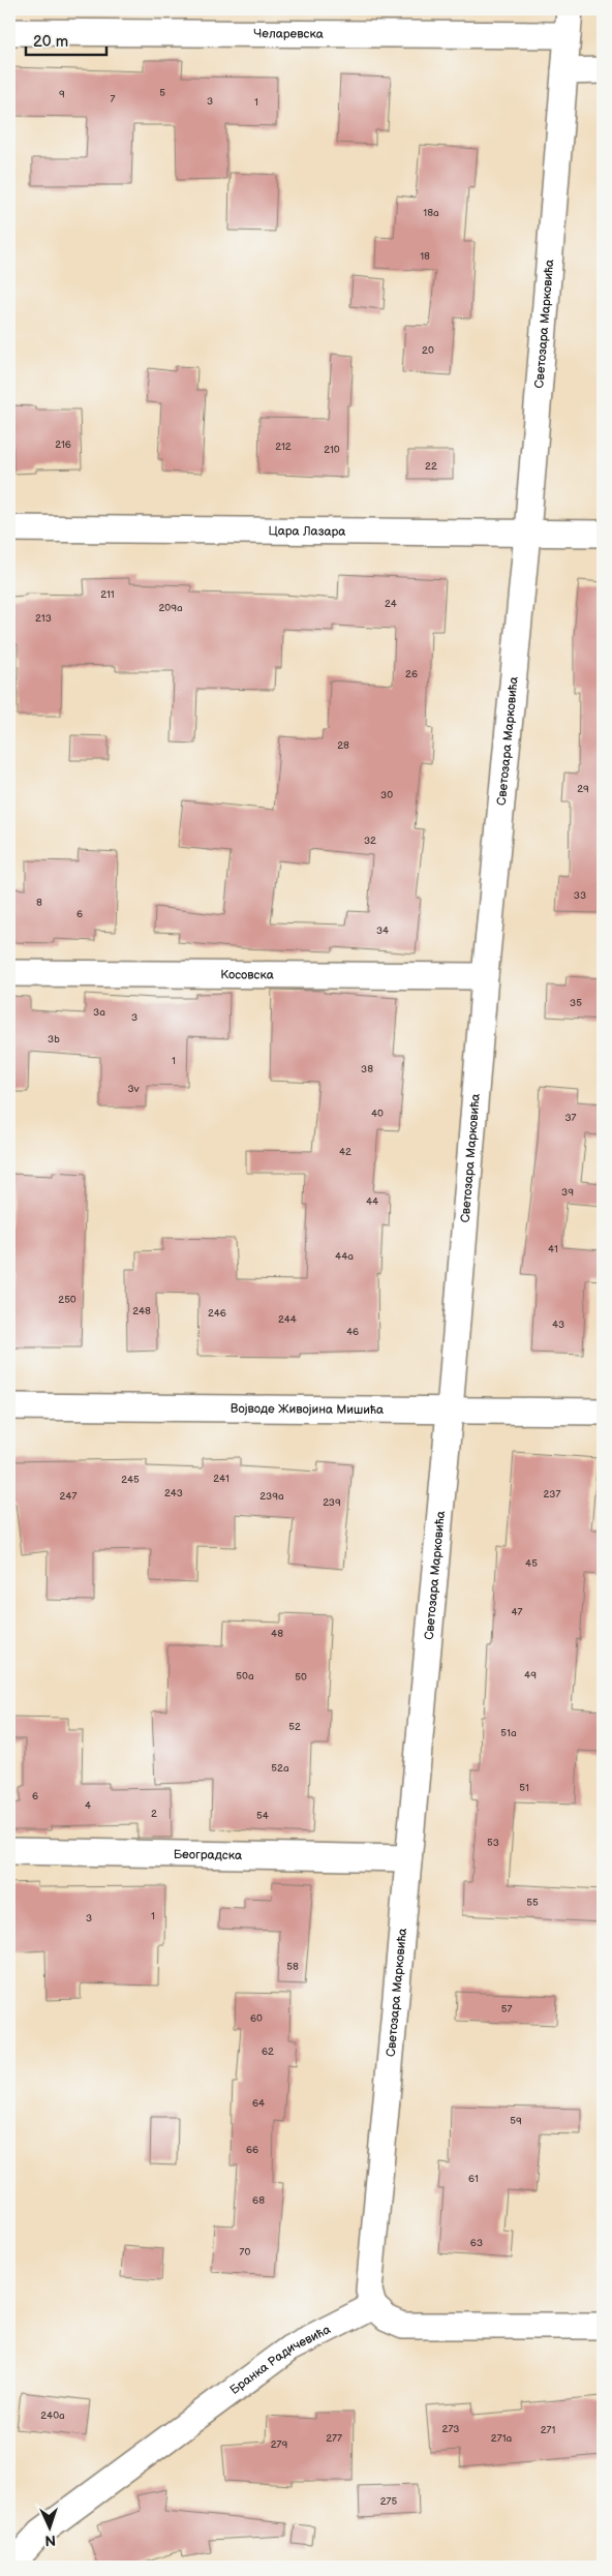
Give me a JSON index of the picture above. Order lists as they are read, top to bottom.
{
  "streets": {
    "street": [
      "Челаревска",
      "Светозара Марковића",
      "Цара Лазара",
      "Косовска",
      "Војводе Живојина Мишића",
      "Београдска",
      "Бранка Радичевића"
    ]
  },
  "crossings": [
    ["Челаревска", "Светозара Марковића"],
    ["Светозара Марковића", "Цара Лазара"],
    ["Светозара Марковића", "Косовска"],
    ["Светозара Марковића", "Војводе Живојина Мишића"],
    ["Светозара Марковића", "Београдска"],
    ["Светозара Марковића", "Бранка Радичевића"]
  ],
  "house_numbers": [
    "5",
    "9",
    "7",
    "3",
    "1",
    "18a",
    "18",
    "20",
    "216",
    "212",
    "210",
    "22",
    "211",
    "24",
    "209a",
    "213",
    "26",
    "28",
    "29",
    "30",
    "32",
    "33",
    "8",
    "6",
    "34",
    "35",
    "3a",
    "3",
    "3b",
    "1",
    "38",
    "3v",
    "40",
    "37",
    "42",
    "39",
    "44",
    "41",
    "44a",
    "250",
    "248",
    "246",
    "244",
    "43",
    "46",
    "241",
    "245",
    "243",
    "237",
    "247",
    "239a",
    "239",
    "45",
    "47",
    "48",
    "49",
    "50a",
    "50",
    "52",
    "51a",
    "52a",
    "51",
    "6",
    "4",
    "2",
    "54",
    "53",
    "55",
    "1",
    "3",
    "58",
    "57",
    "60",
    "62",
    "64",
    "59",
    "66",
    "61",
    "68",
    "63",
    "70",
    "240a",
    "273",
    "271",
    "277",
    "271a",
    "279",
    "275"
  ],
  "scale_bar": "20 m",
  "north": "bottom"
}
